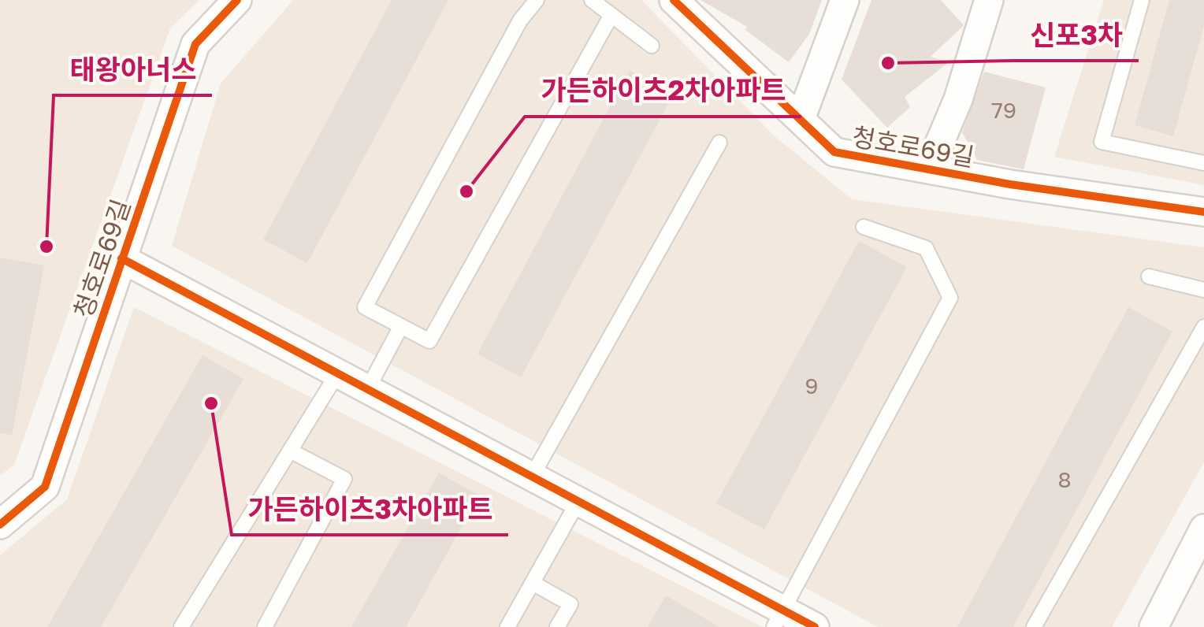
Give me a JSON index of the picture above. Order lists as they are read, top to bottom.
{
  "streets": {
    "street": ["청호로69길"]
  },
  "places": [
    "신포3차",
    "가든하이츠2차아파트",
    "태왕아너스",
    "가든하이츠3차아파트"
  ],
  "house_numbers": ["79", "9", "8"]
}
